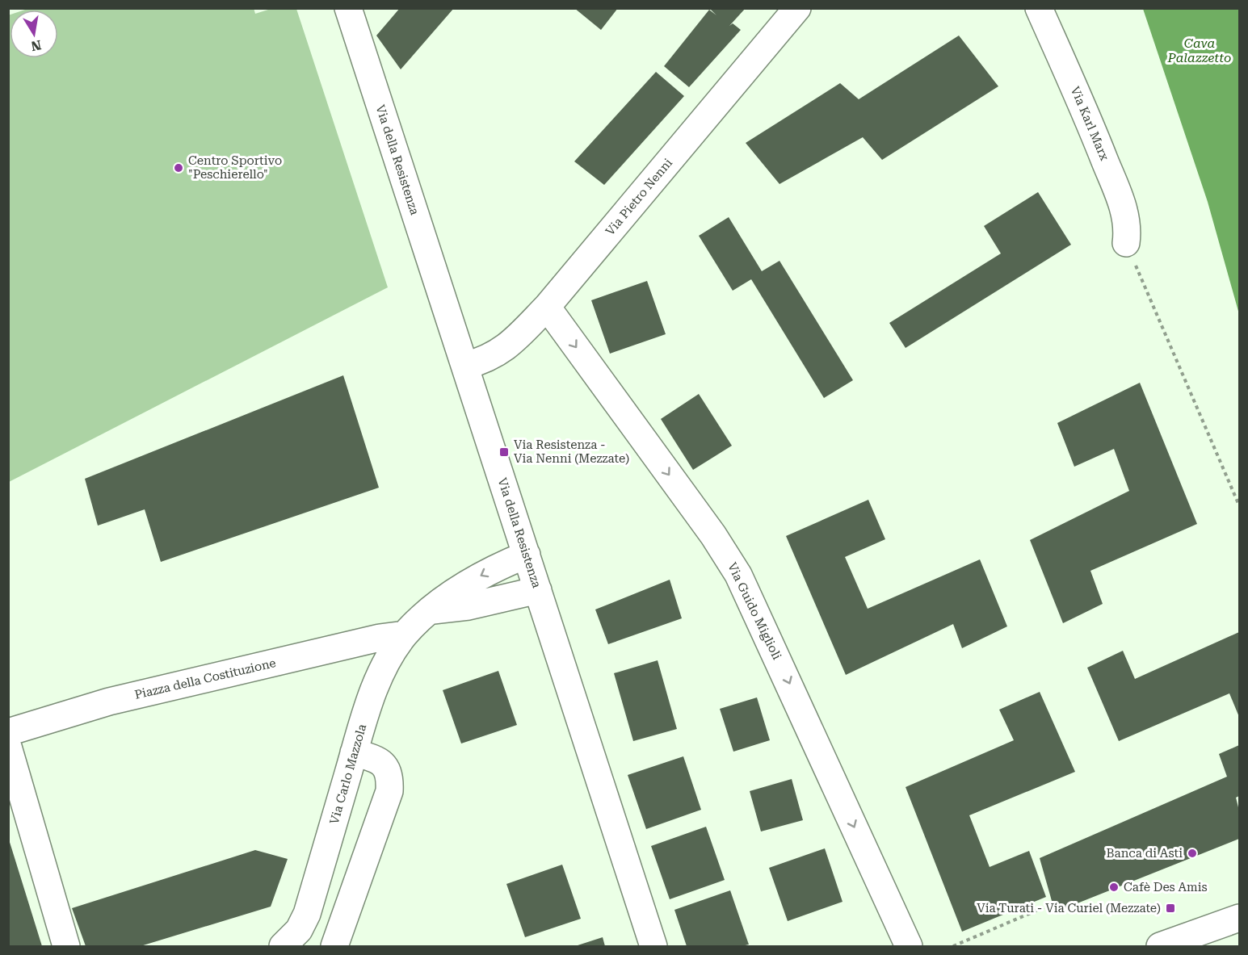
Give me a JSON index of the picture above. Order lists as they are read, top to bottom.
{
  "streets": {
    "street": [
      "Via Karl Marx",
      "Via della Resistenza",
      "Via Pietro Nenni",
      "Via Guido Miglioli",
      "Piazza della Costituzione",
      "Via Carlo Mazzola"
    ]
  },
  "crossings": [
    ["Via della Resistenza", "Via Pietro Nenni"],
    ["Via della Resistenza", "Via Carlo Mazzola"],
    ["Via Pietro Nenni", "Via Guido Miglioli"],
    ["Piazza della Costituzione", "Via Carlo Mazzola"]
  ],
  "one_way": ["Via Guido Miglioli"],
  "water": ["Cava Palazzetto"],
  "places": {
    "other": ["Centro Sportivo \"Peschierello\"", "Banca di Asti", "Cafè Des Amis"],
    "transit": ["Via Resistenza - Via Nenni (Mezzate)", "Via Turati - Via Curiel (Mezzate)"]
  },
  "north": "bottom"
}
